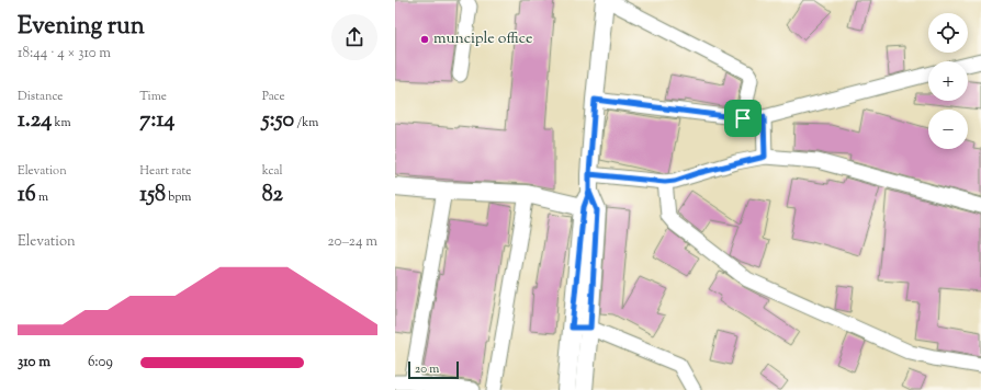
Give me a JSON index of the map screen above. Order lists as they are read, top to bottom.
{
  "places": ["munciple office"],
  "scale_bar": "20 m",
  "page": {
    "heading": ["Evening run", "18:44 · 4 × 310 m"],
    "map_buttons": ["+", "−"],
    "stats": [
      ["Distance", "1.24 km"],
      ["Time", "7:14"],
      ["Pace", "5:50 /km"],
      ["Elevation", "16 m"],
      ["Heart rate", "158 bpm"],
      ["kcal", "82"]
    ],
    "chart": ["Elevation", "20–24 m"],
    "list": [
      {
        "name": "310 m",
        "note": "6:09"
      }
    ],
    "scale": "20 m"
  }
}
